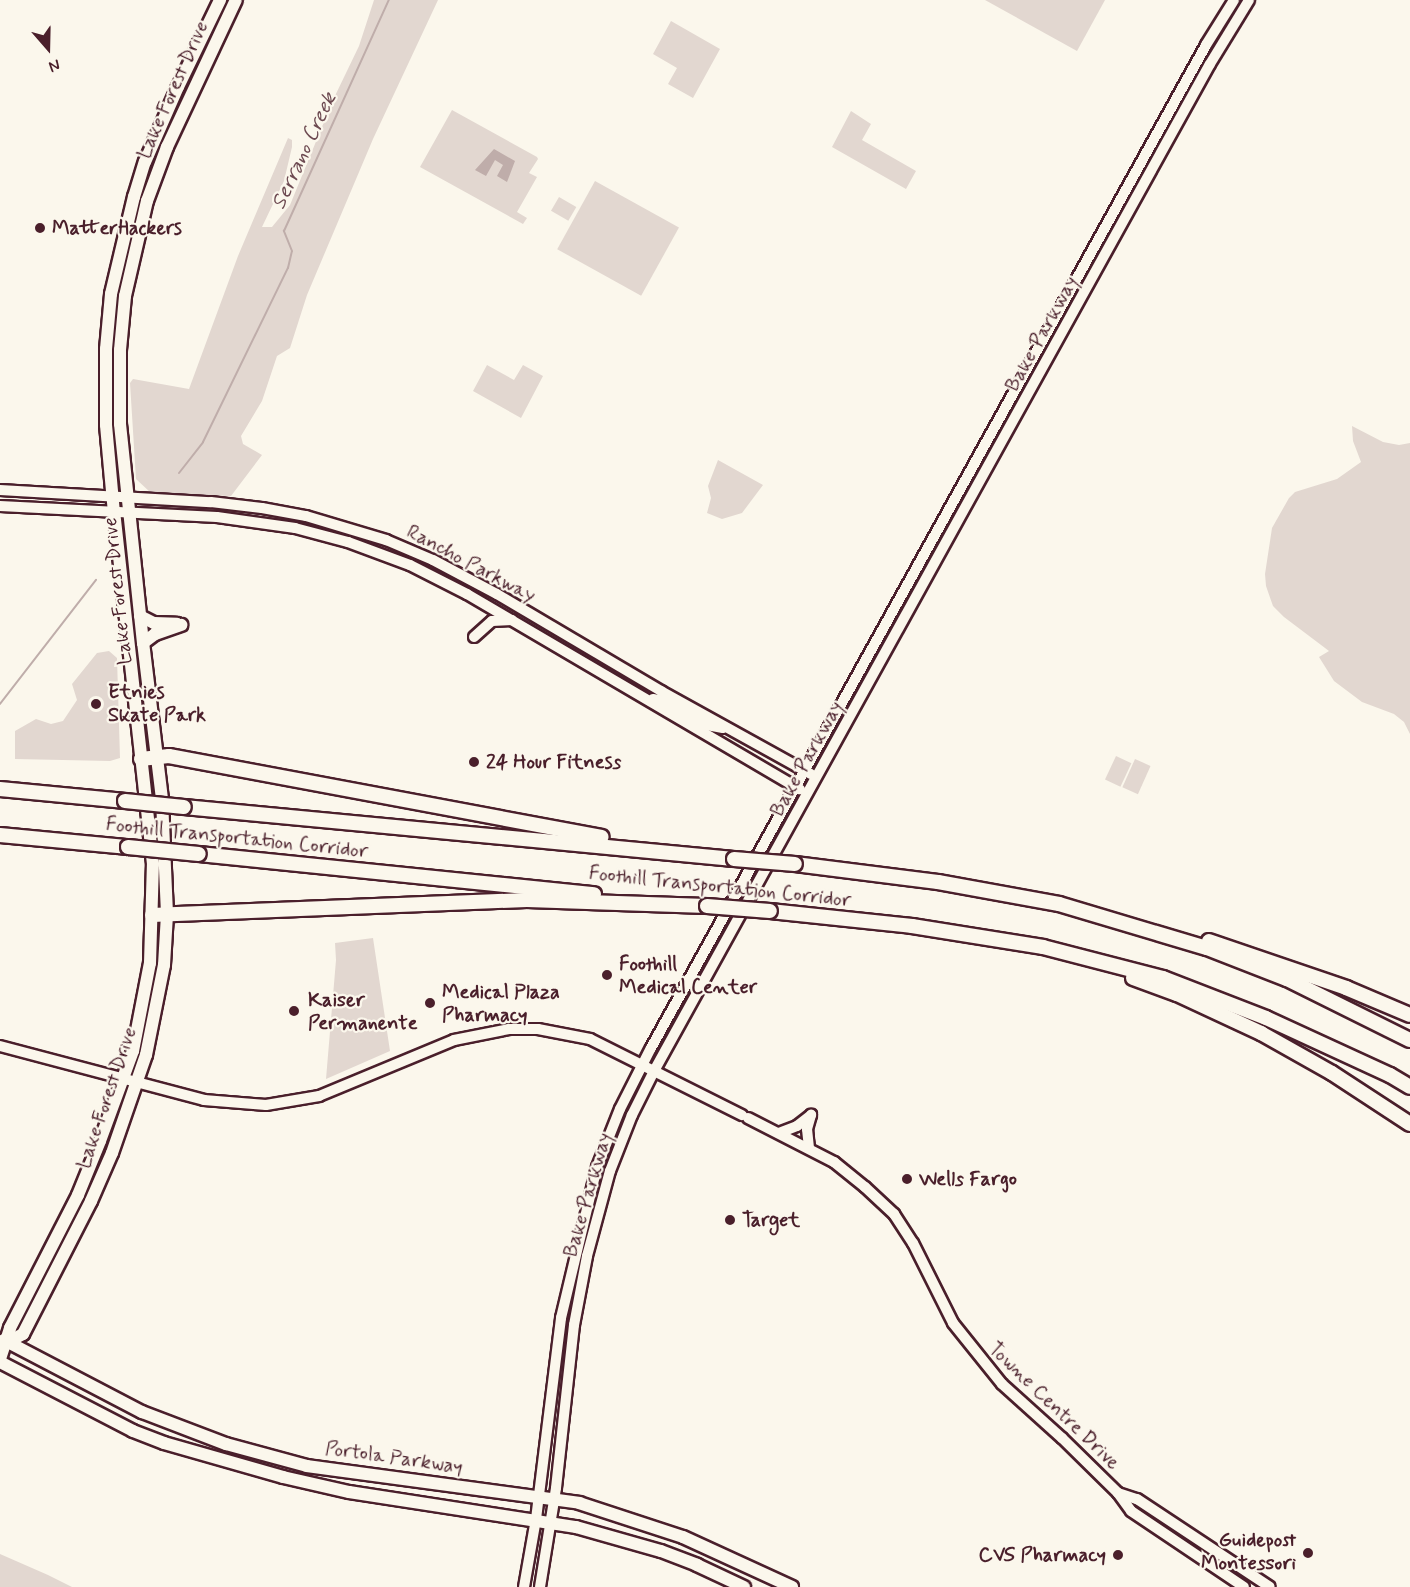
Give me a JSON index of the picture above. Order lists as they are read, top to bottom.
{
  "streets": {
    "highway": ["Foothill Transportation Corridor"],
    "main road": [
      "Lake Forest Drive",
      "Bake Parkway",
      "Rancho Parkway",
      "Towne Centre Drive",
      "Portola Parkway"
    ]
  },
  "crossings": [
    ["Lake Forest Drive", "Rancho Parkway"],
    ["Lake Forest Drive", "Towne Centre Drive"],
    ["Lake Forest Drive", "Portola Parkway"],
    ["Bake Parkway", "Rancho Parkway"],
    ["Bake Parkway", "Towne Centre Drive"],
    ["Bake Parkway", "Portola Parkway"]
  ],
  "water": ["Serrano Creek"],
  "places": [
    "MatterHackers",
    "Etnies Skate Park",
    "24 Hour Fitness",
    "Foothill Medical Center",
    "Medical Plaza Pharmacy",
    "Kaiser Permanente",
    "Wells Fargo",
    "Target",
    "Guidepost Montessori",
    "CVS Pharmacy"
  ],
  "north": "bottom"
}
